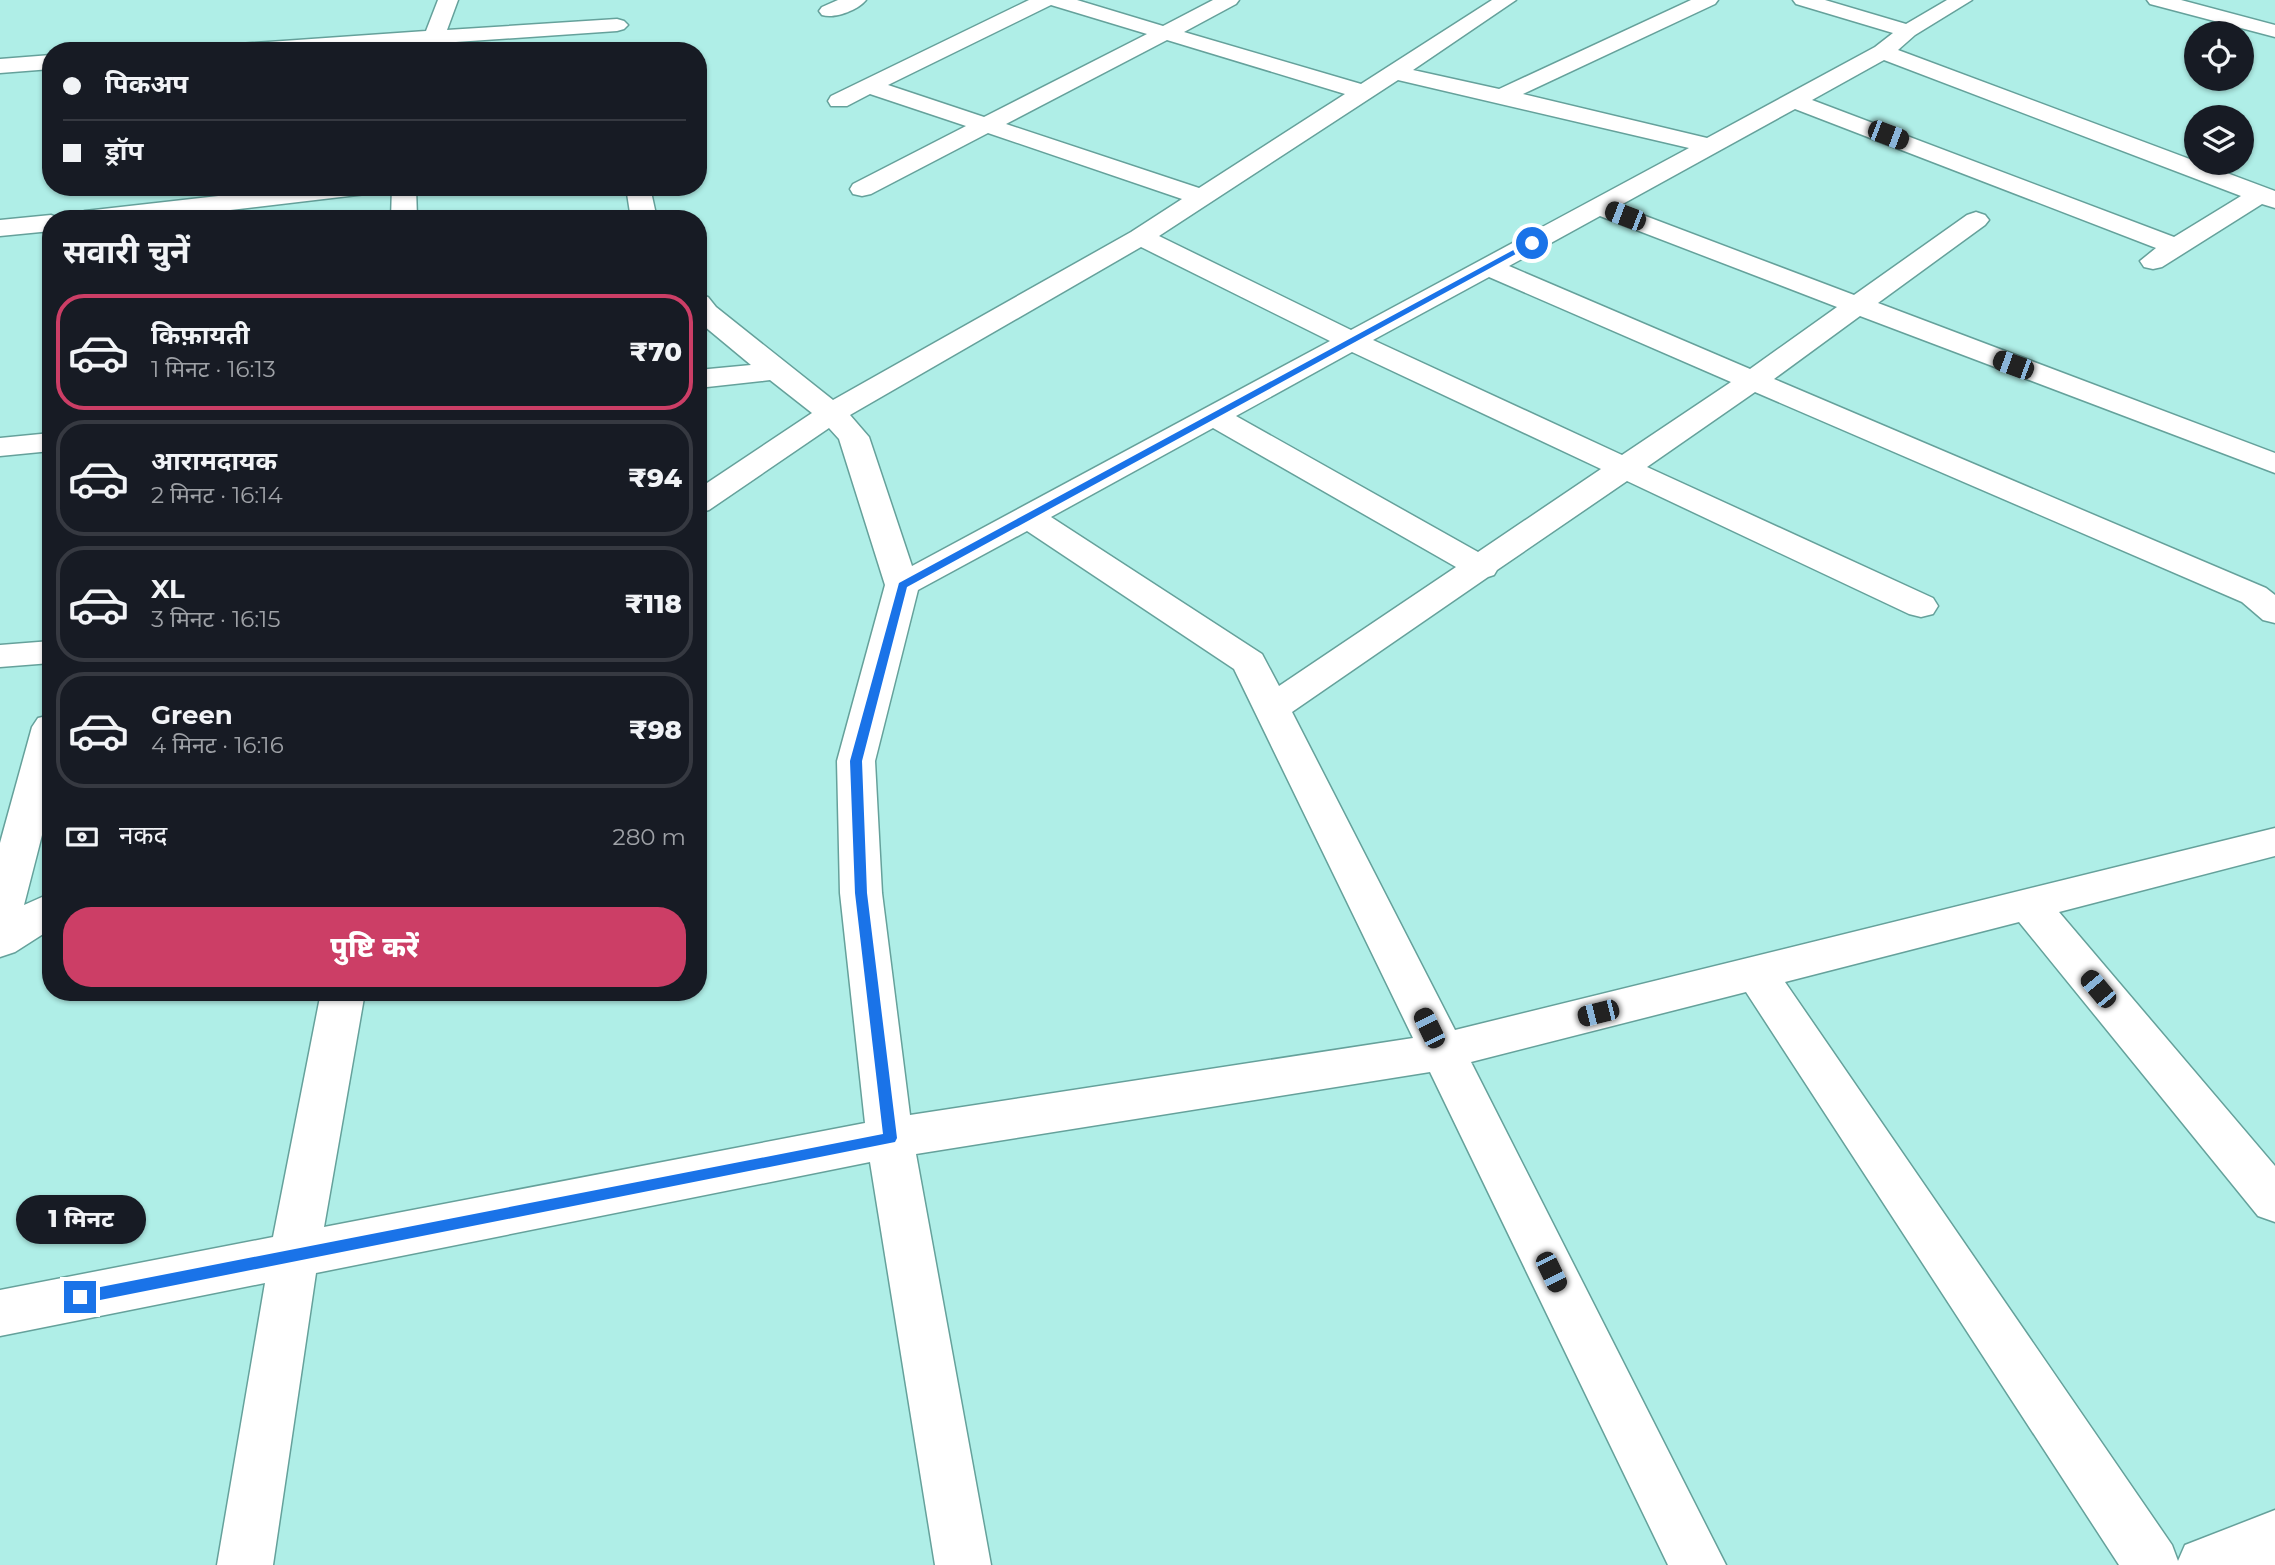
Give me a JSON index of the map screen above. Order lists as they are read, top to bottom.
{
  "page": {
    "banner": ["पिकअप", "ड्रॉप"],
    "heading": "सवारी चुनें",
    "list": [
      {
        "name": "किफ़ायती",
        "note": "1 मिनट · 16:13",
        "value": "₹70"
      },
      {
        "name": "आरामदायक",
        "note": "2 मिनट · 16:14",
        "value": "₹94"
      },
      {
        "name": "XL",
        "note": "3 मिनट · 16:15",
        "value": "₹118"
      },
      {
        "name": "Green",
        "note": "4 मिनट · 16:16",
        "value": "₹98"
      }
    ],
    "pay": ["नकद", "280 m"],
    "buttons": "पुष्टि करें",
    "bubble": "1 मिनट"
  }
}
